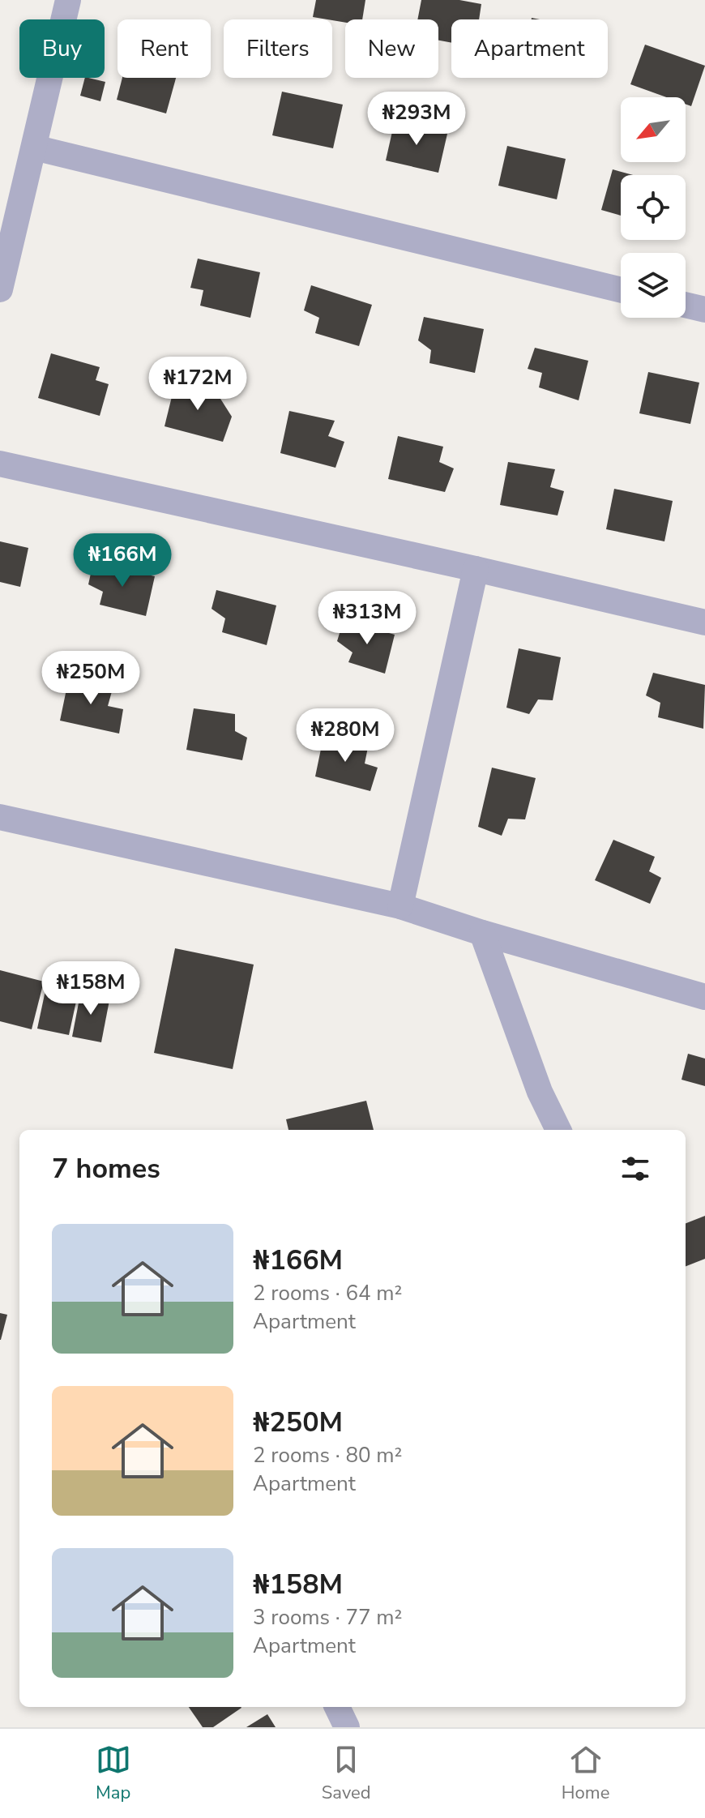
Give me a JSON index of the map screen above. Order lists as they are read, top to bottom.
{
  "north": "bottom left",
  "page": {
    "chip": [
      "Buy",
      "Rent",
      "Filters",
      "New",
      "Apartment"
    ],
    "price": [
      "₦293M",
      "₦172M",
      "₦166M",
      "₦313M",
      "₦250M",
      "₦280M",
      "₦158M"
    ],
    "heading": "7 homes",
    "list": [
      {
        "name": "₦166M",
        "note": "2 rooms · 64 m² · Apartment"
      },
      {
        "name": "₦250M",
        "note": "2 rooms · 80 m² · Apartment"
      },
      {
        "name": "₦158M",
        "note": "3 rooms · 77 m² · Apartment"
      }
    ],
    "tabs": ["Map", "Saved", "Home"]
  }
}
